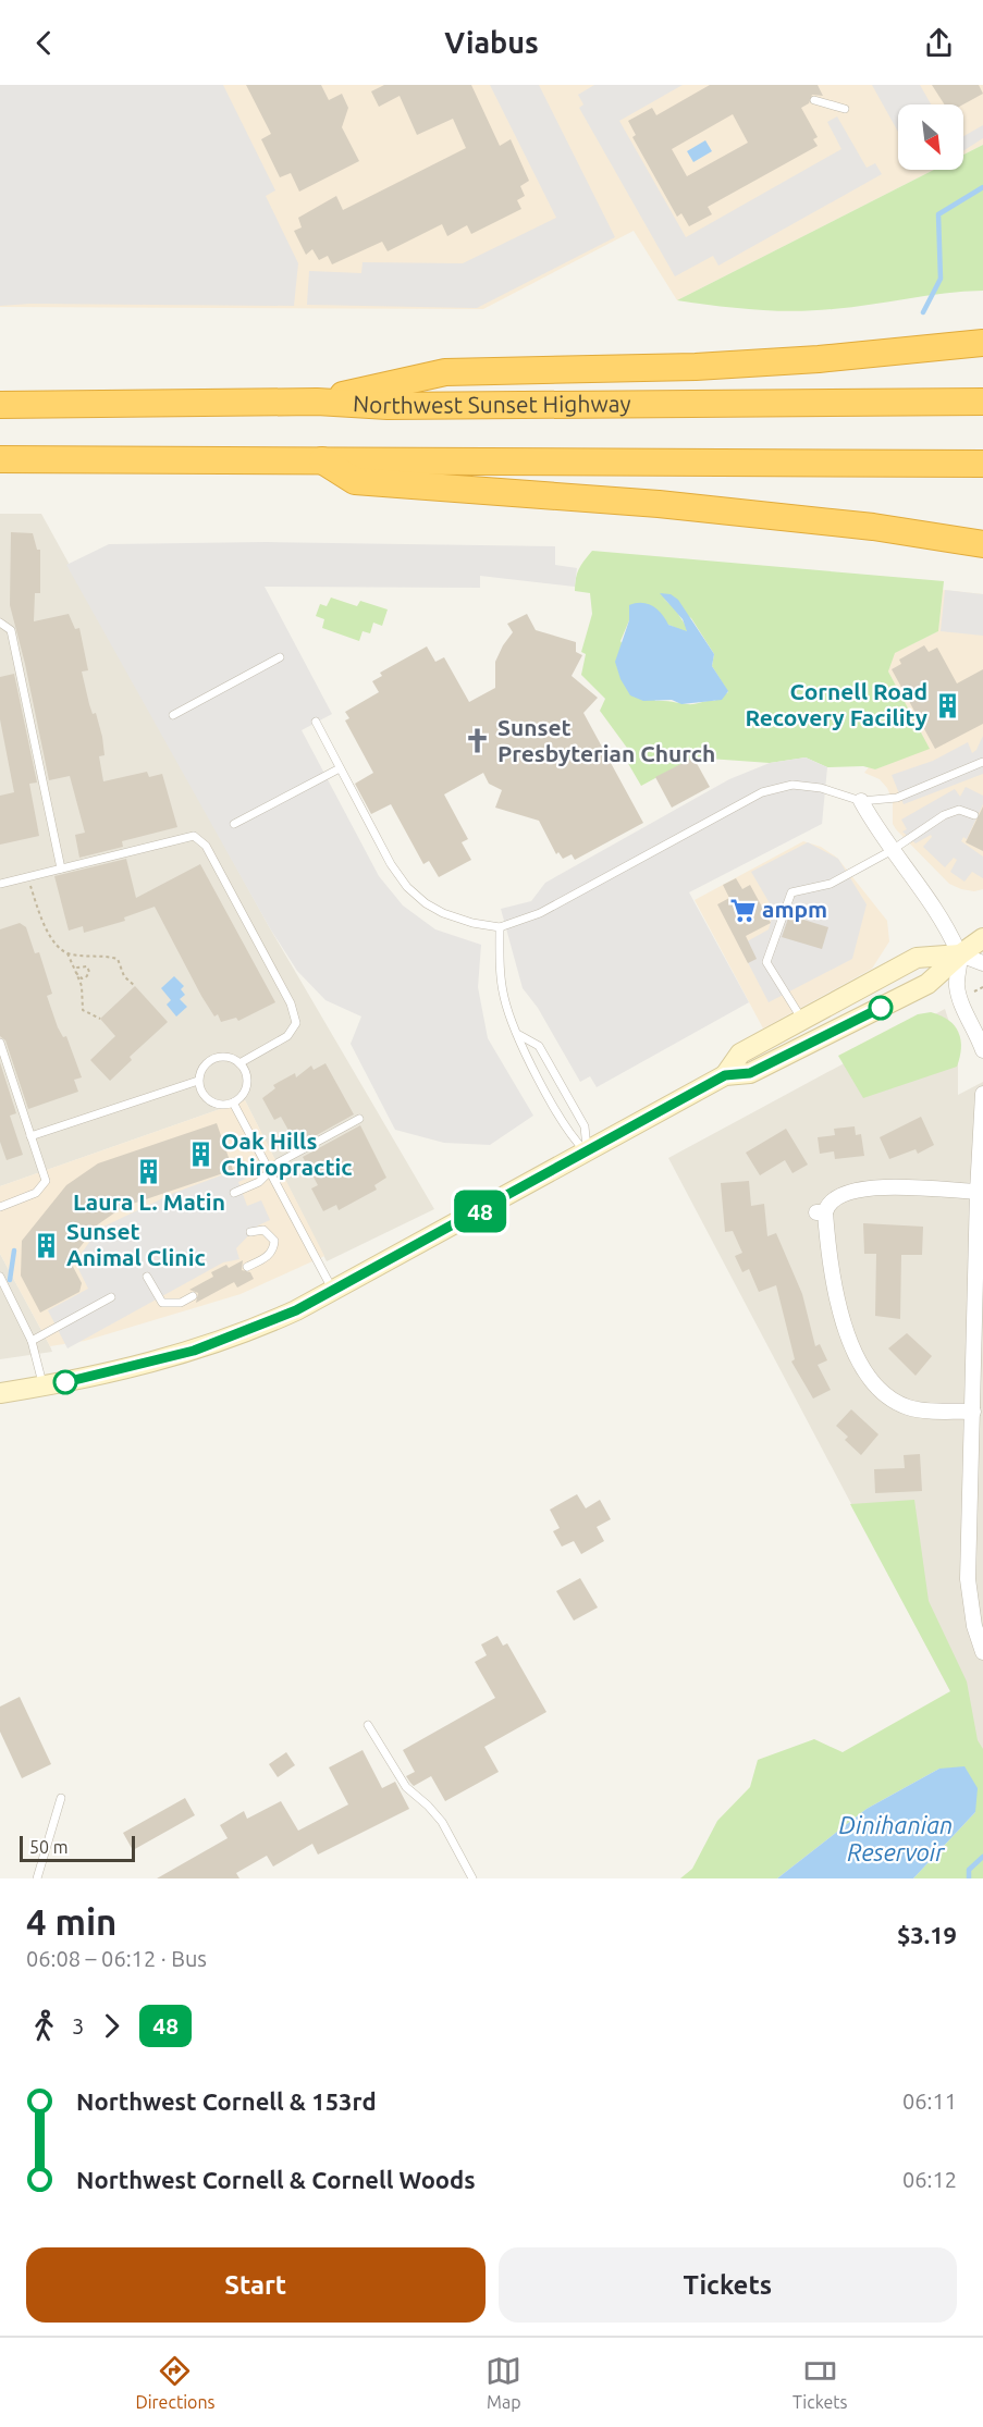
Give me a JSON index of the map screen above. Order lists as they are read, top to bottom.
{
  "streets": {
    "highway": ["Northwest Sunset Highway"]
  },
  "water": ["Dinihanian Reservoir"],
  "places": {
    "building": [
      "Cornell Road Recovery Facility",
      "Oak Hills Chiropractic",
      "Laura L. Matin",
      "Sunset Animal Clinic"
    ],
    "church": ["Sunset Presbyterian Church"],
    "supermarket": ["ampm"]
  },
  "lines": ["bus line 48"],
  "scale_bar": "50 m",
  "north": "bottom right",
  "page": {
    "header": "Viabus",
    "on_map": "48",
    "scale": "50 m",
    "heading": ["4 min", "06:08 – 06:12 · Bus", "$3.19"],
    "legs": ["3", "48"],
    "list": [
      {
        "name": "Northwest Cornell & 153rd",
        "value": "06:11"
      },
      {
        "name": "Northwest Cornell & Cornell Woods",
        "value": "06:12"
      }
    ],
    "buttons": ["Start", "Tickets"],
    "tabs": ["Directions", "Map", "Tickets"]
  }
}
